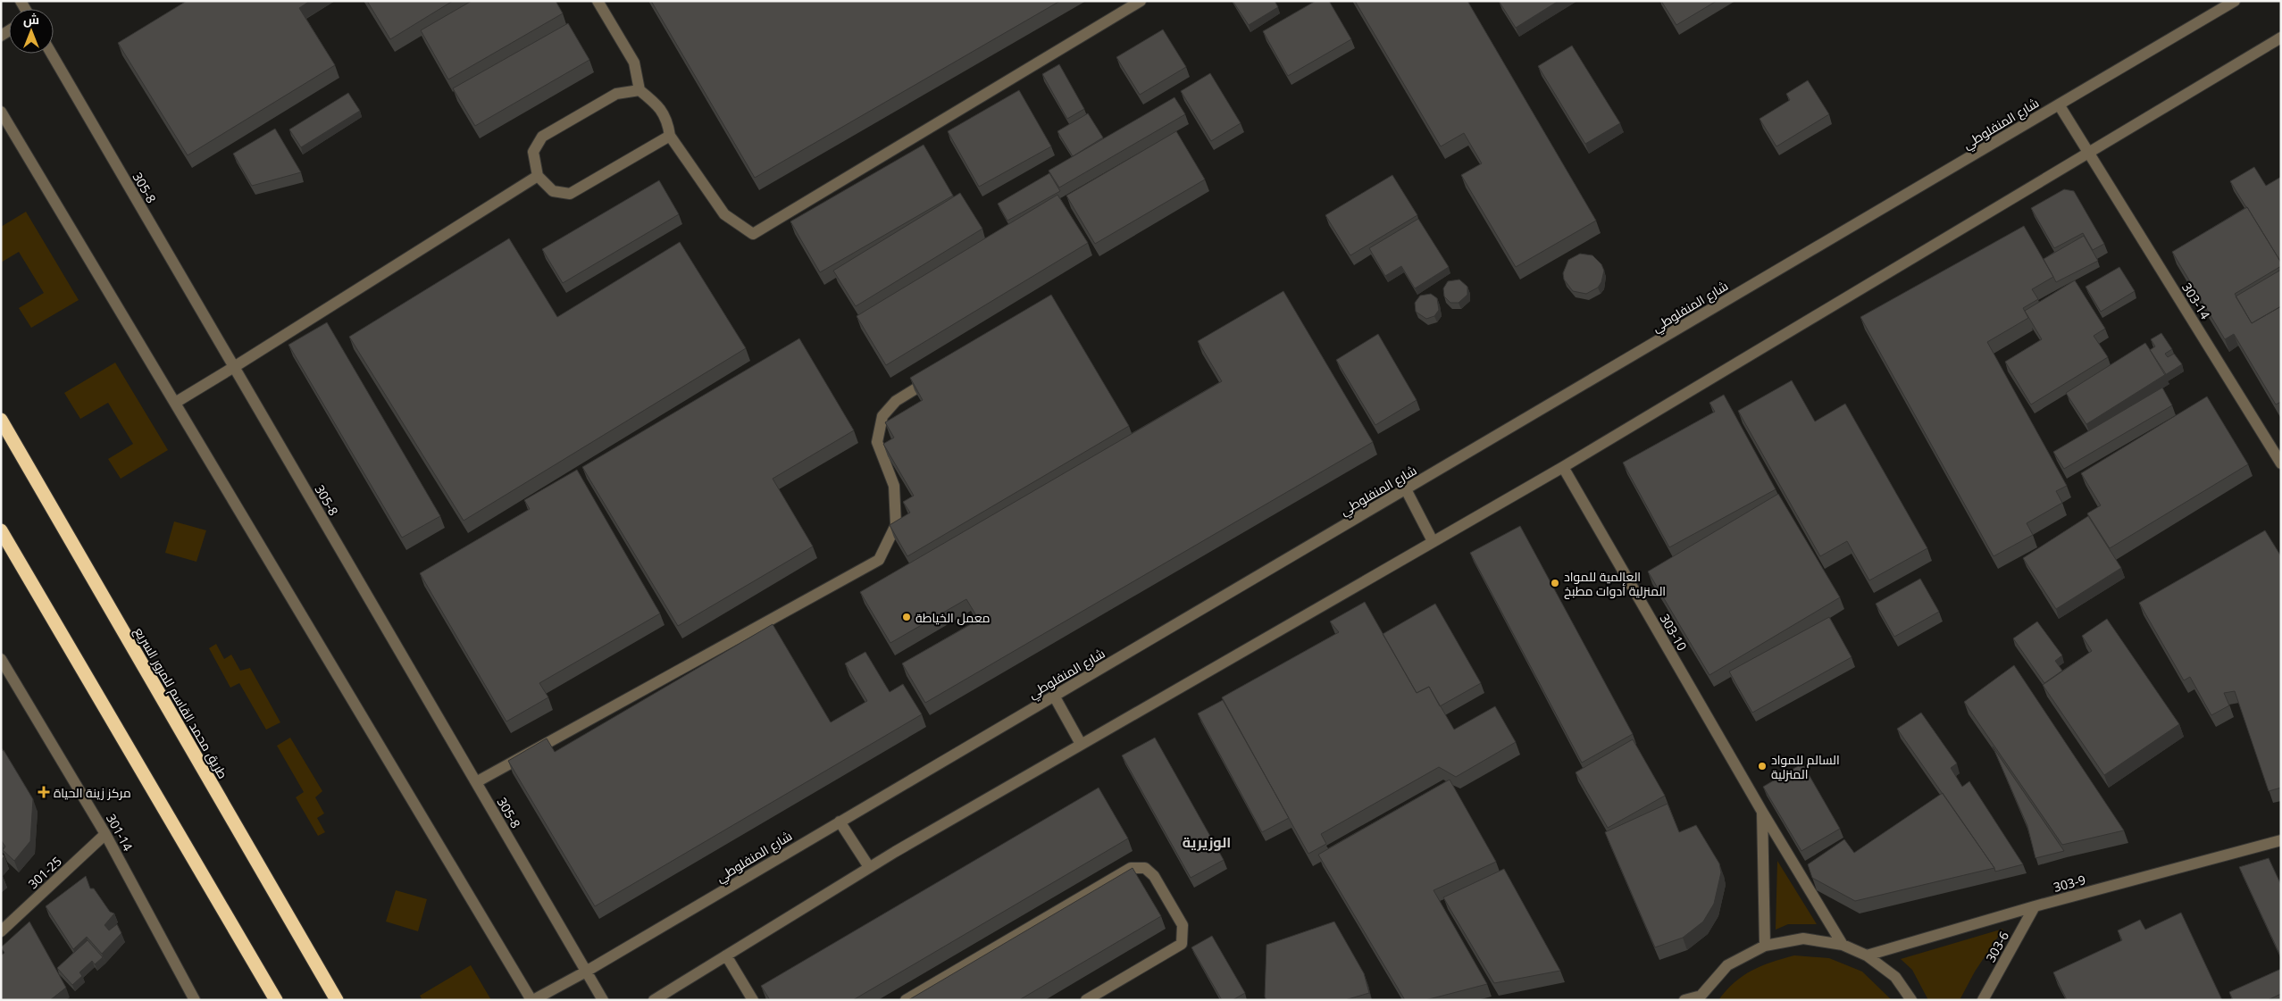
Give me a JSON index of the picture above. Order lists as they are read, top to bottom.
{
  "streets": {
    "highway": ["طريق محمد القاسم للمرور السريع"],
    "street": [
      "شارع المنفلوطي",
      "305-8",
      "303-14",
      "303-10",
      "301-14",
      "301-25",
      "303-9",
      "303-6"
    ]
  },
  "crossings": [
    ["شارع المنفلوطي", "305-8"],
    ["شارع المنفلوطي", "303-14"],
    ["301-14", "301-25"],
    ["303-9", "303-6"]
  ],
  "districts": ["الوزيرية"],
  "places": {
    "other": ["العالمية للمواد المنزلية أدوات مطبخ", "معمل الخياطة", "السالم للمواد المنزلية"],
    "health": ["مركز زينة الحياة"]
  },
  "north": "top"
}
